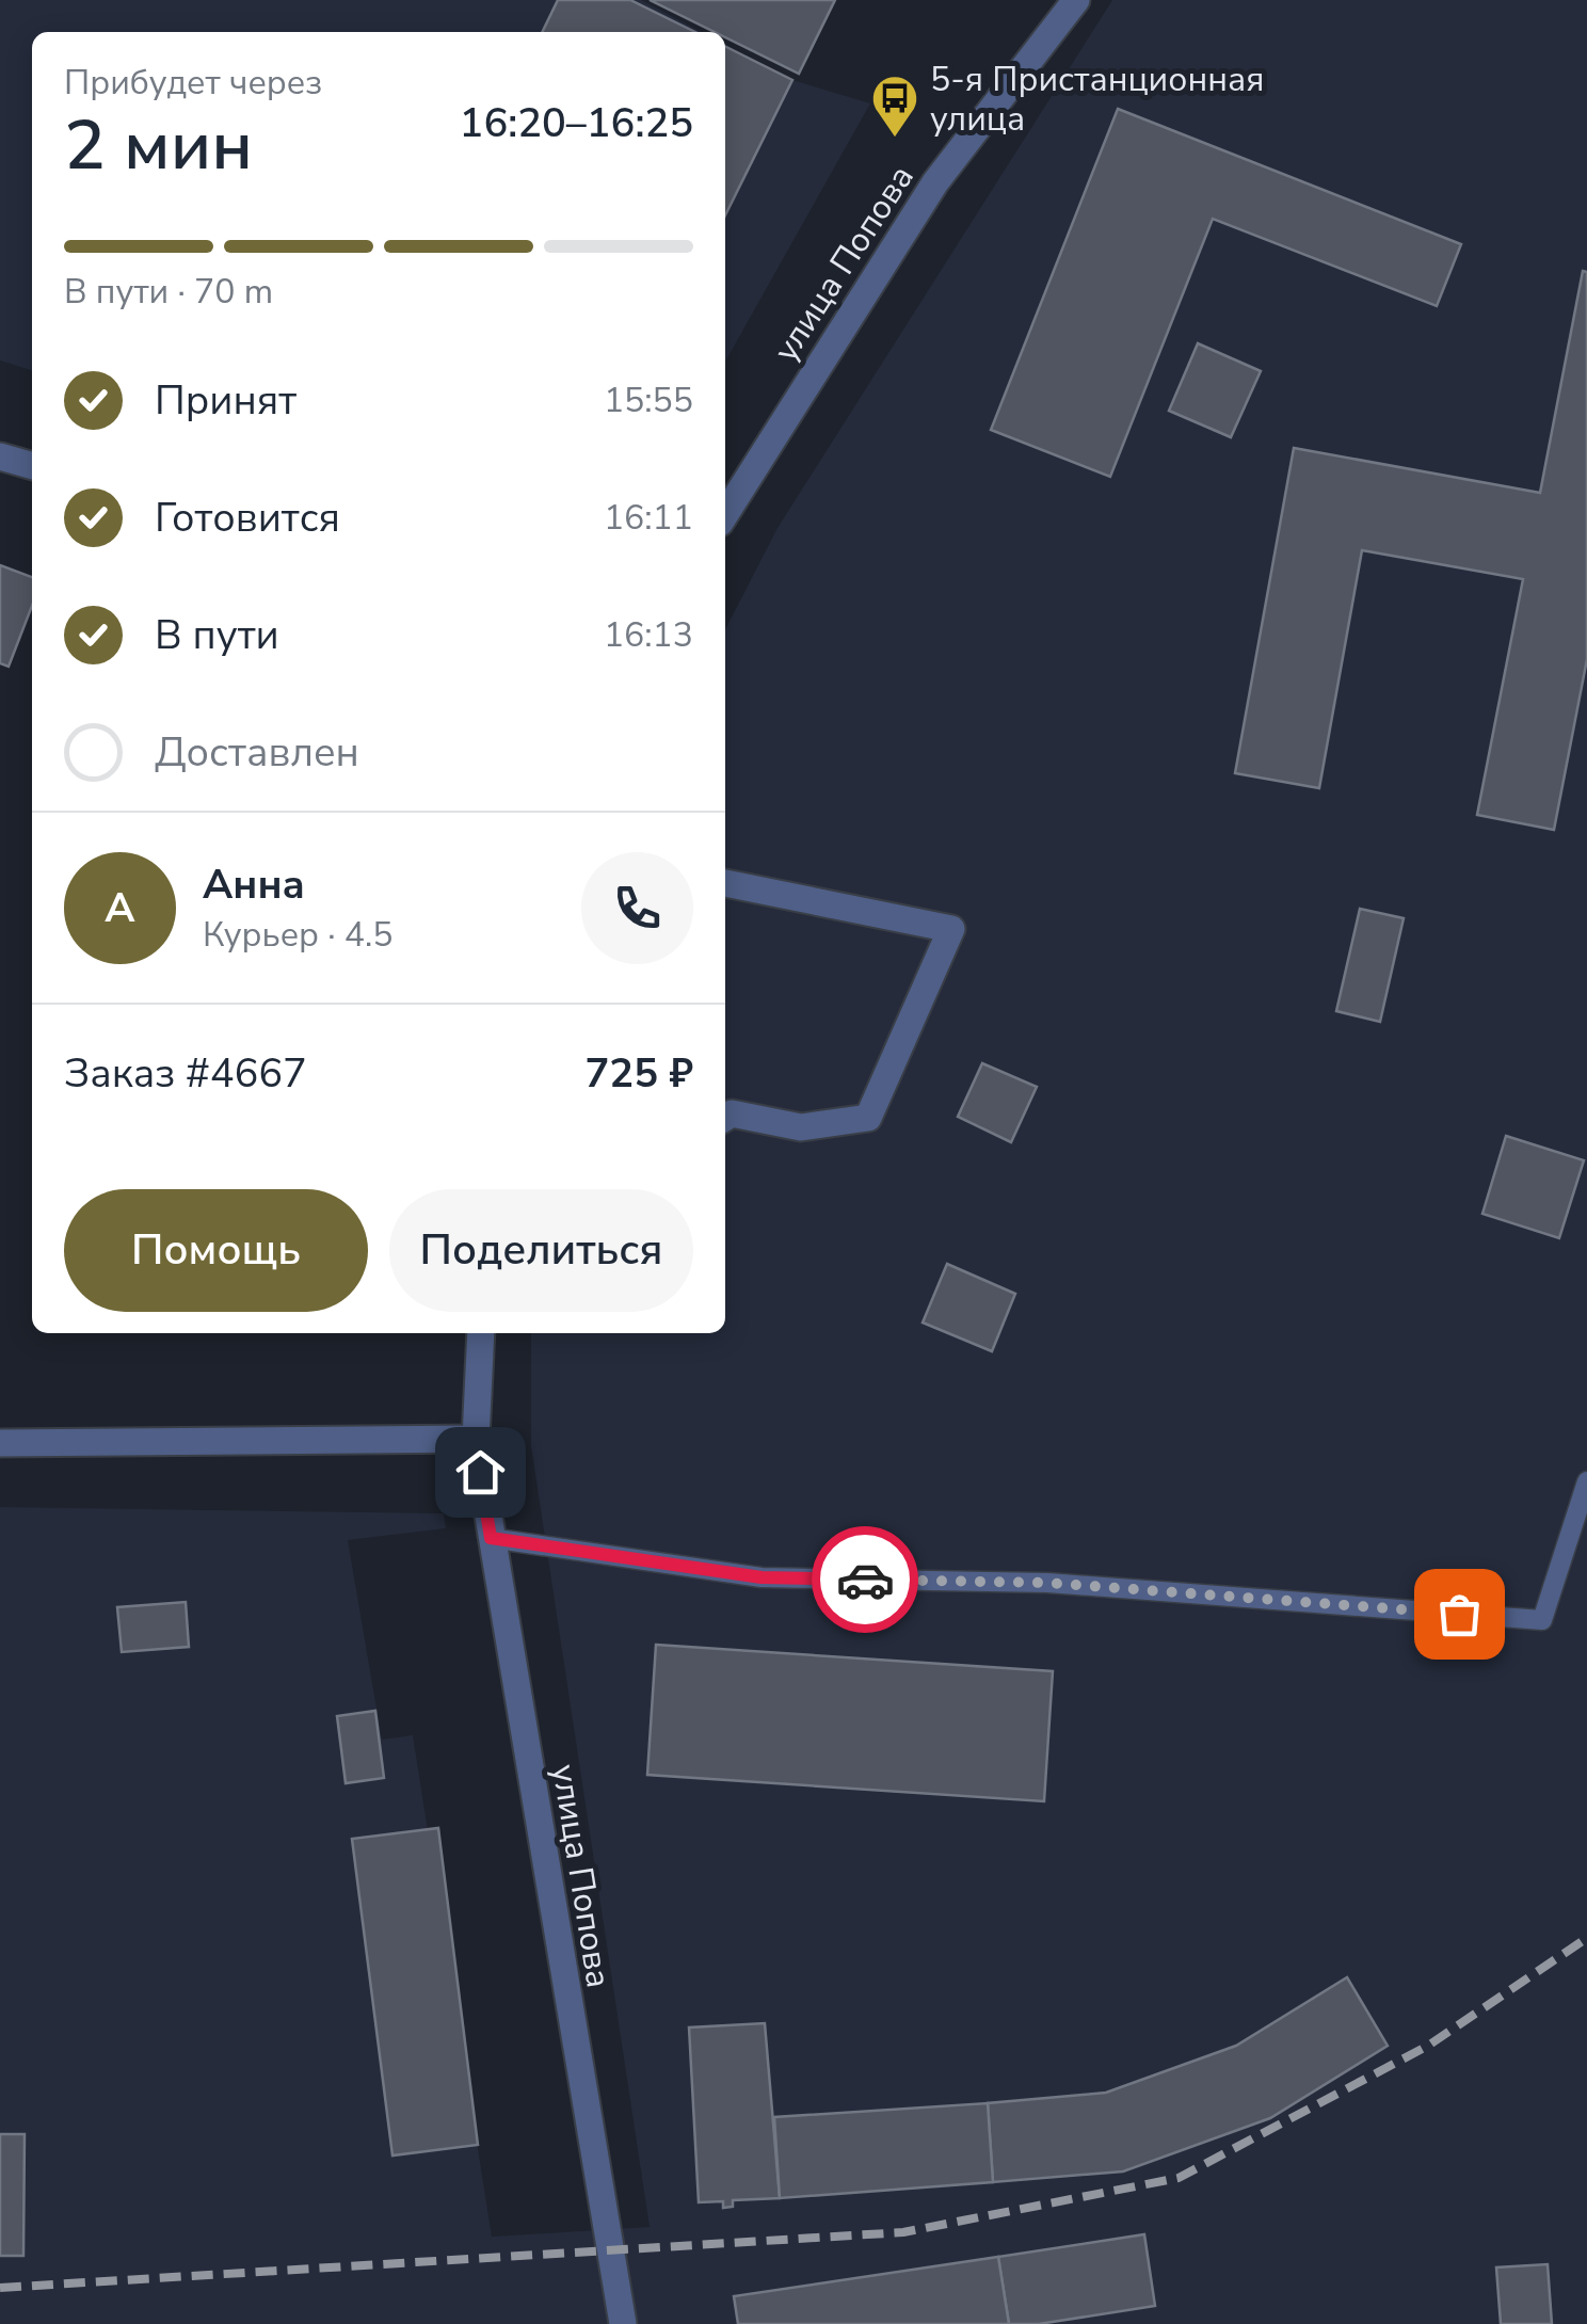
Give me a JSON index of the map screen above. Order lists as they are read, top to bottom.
{
  "streets": {
    "street": ["улица Попова"]
  },
  "places": {
    "bus stop": ["5-я Пристанционная улица"]
  },
  "page": {
    "heading": ["2 мин", "Прибудет через", "16:20–16:25"],
    "panel": [
      "Анна",
      "Курьер · 4.5",
      "Заказ #4667",
      "725 ₽"
    ],
    "bar": "В пути · 70 m",
    "list": [
      ["Принят", "15:55"],
      ["Готовится", "16:11"],
      ["В пути", "16:13"],
      "Доставлен"
    ],
    "round": "А",
    "buttons": ["Помощь", "Поделиться"]
  }
}
